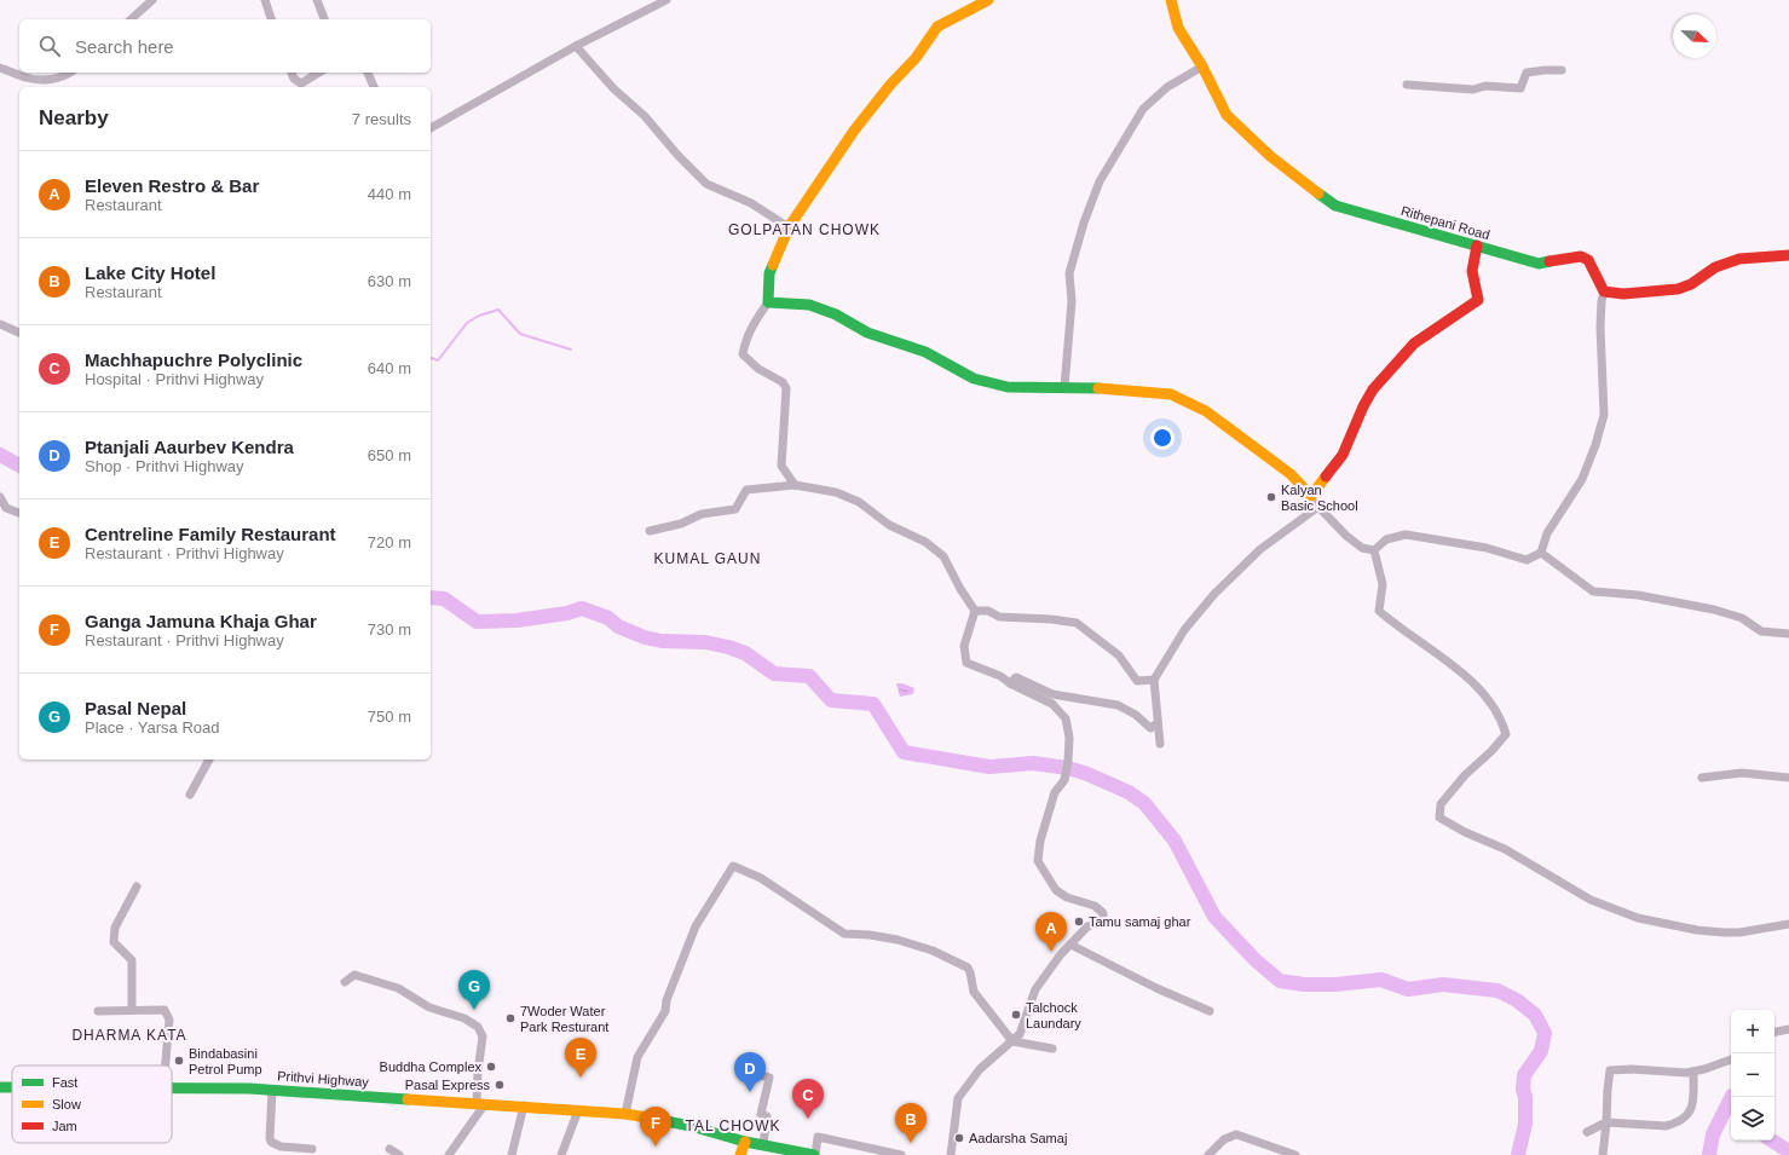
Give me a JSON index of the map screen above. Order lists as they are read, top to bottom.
{
  "streets": {
    "main road": ["Rithepani Road", "Prithvi Highway"]
  },
  "districts": [
    "GOLPATAN CHOWK",
    "KUMAL GAUN",
    "DHARMA KATA",
    "TAL CHOWK"
  ],
  "places": [
    "Kalyan Basic School",
    "Tamu samaj ghar",
    "Talchock Laundary",
    "7Woder Water Park Resturant",
    "Bindabasini Petrol Pump",
    "Buddha Complex",
    "Pasal Express",
    "Aadarsha Samaj"
  ],
  "legend": ["Fast", "Slow", "Jam"],
  "north": "bottom right",
  "page": {
    "search": "Search here",
    "heading": ["Nearby", "7 results"],
    "list": [
      {
        "mark": "A",
        "name": "Eleven Restro & Bar",
        "note": "Restaurant",
        "value": "440 m"
      },
      {
        "mark": "B",
        "name": "Lake City Hotel",
        "note": "Restaurant",
        "value": "630 m"
      },
      {
        "mark": "C",
        "name": "Machhapuchre Polyclinic",
        "note": "Hospital · Prithvi Highway",
        "value": "640 m"
      },
      {
        "mark": "D",
        "name": "Ptanjali Aaurbev Kendra",
        "note": "Shop · Prithvi Highway",
        "value": "650 m"
      },
      {
        "mark": "E",
        "name": "Centreline Family Restaurant",
        "note": "Restaurant · Prithvi Highway",
        "value": "720 m"
      },
      {
        "mark": "F",
        "name": "Ganga Jamuna Khaja Ghar",
        "note": "Restaurant · Prithvi Highway",
        "value": "730 m"
      },
      {
        "mark": "G",
        "name": "Pasal Nepal",
        "note": "Place · Yarsa Road",
        "value": "750 m"
      }
    ],
    "pins": [
      "A",
      "G",
      "E",
      "D",
      "C",
      "B",
      "F"
    ],
    "map_buttons": ["+", "−"]
  }
}
